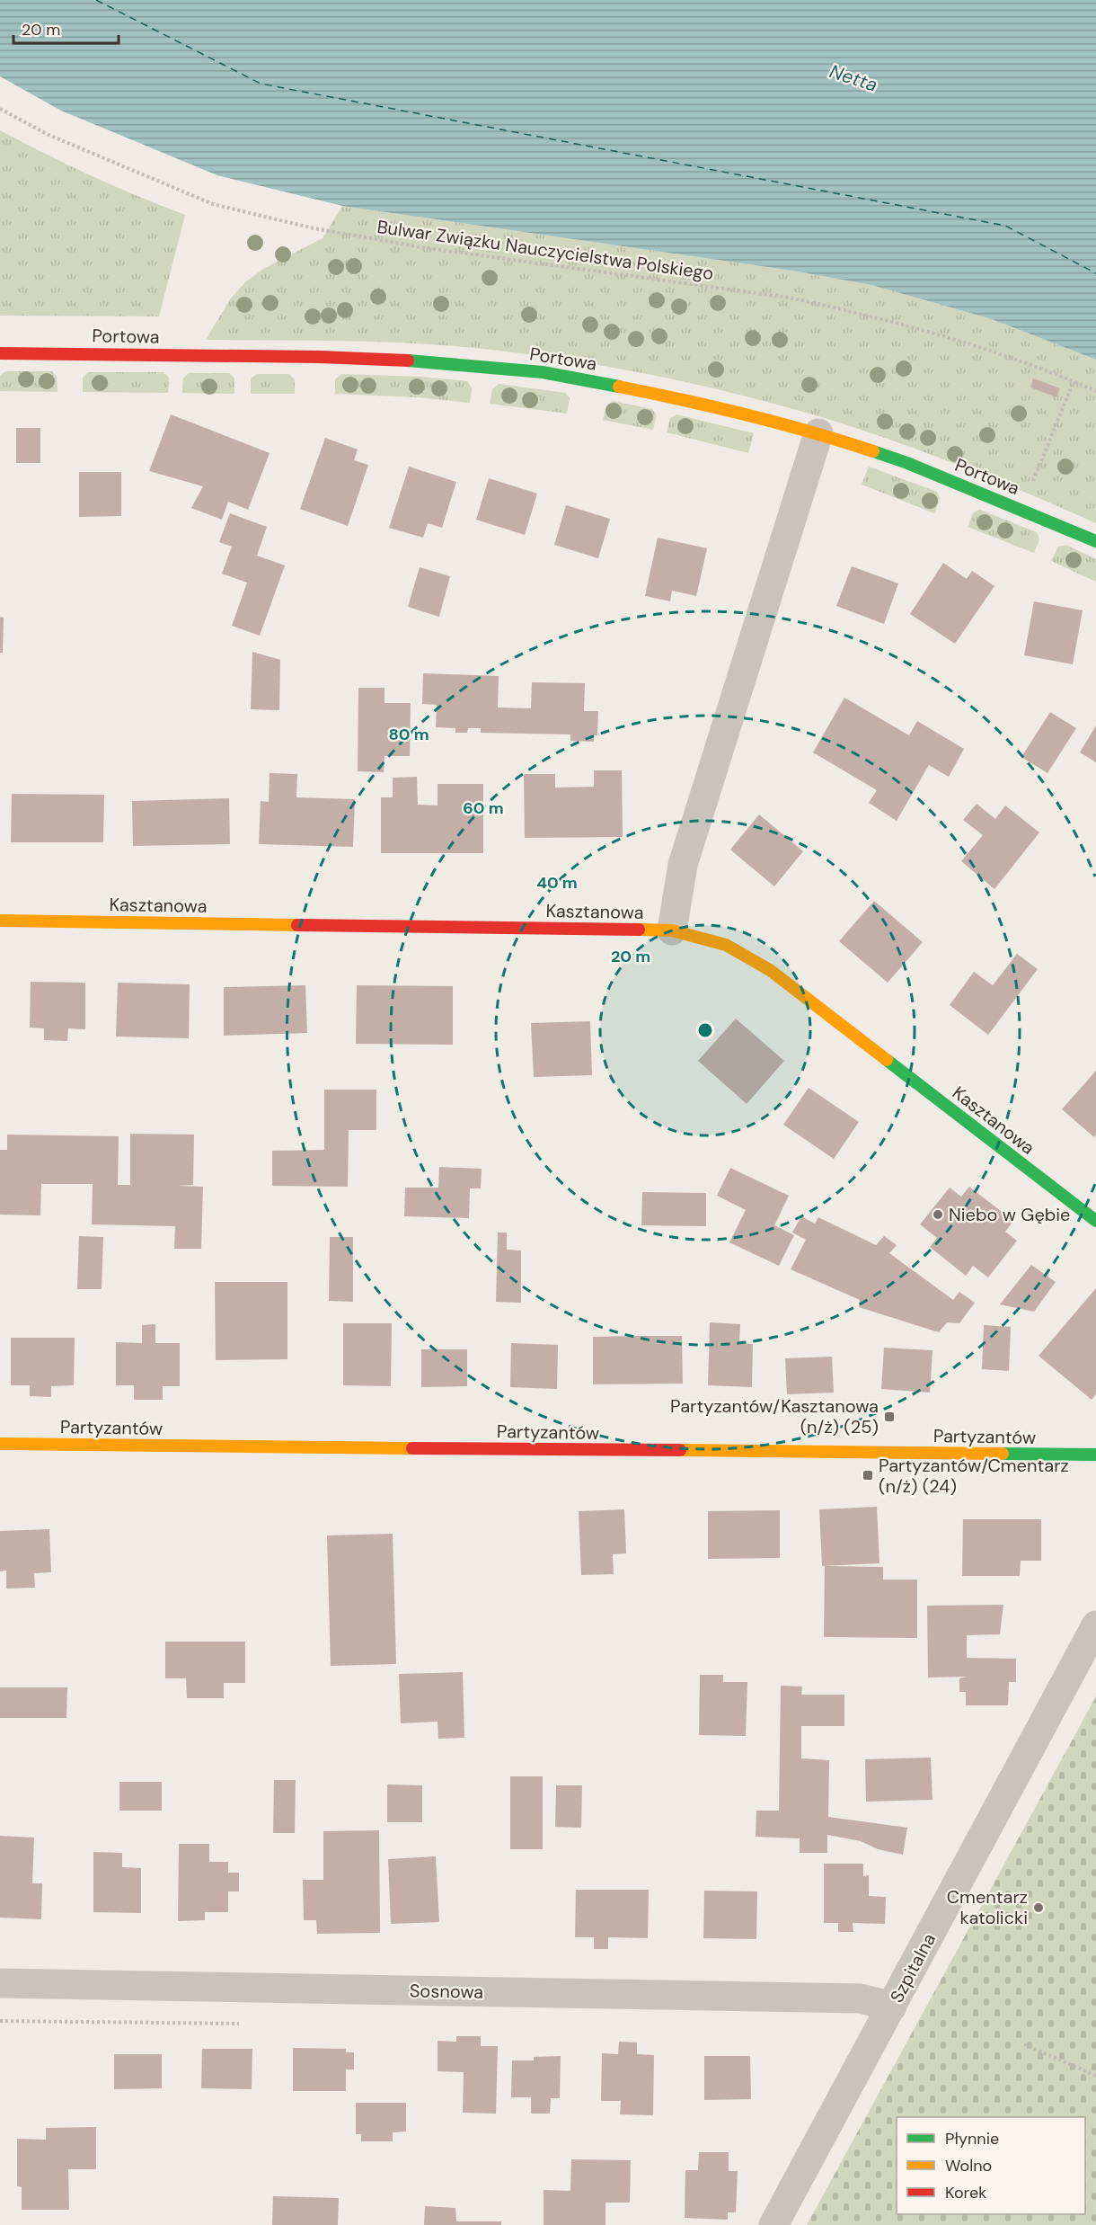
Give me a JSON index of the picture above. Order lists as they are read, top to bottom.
{
  "streets": {
    "street": [
      "Portowa",
      "Kasztanowa",
      "Partyzantów",
      "Szpitalna",
      "Sosnowa"
    ],
    "path": ["Bulwar Związku Nauczycielstwa Polskiego"]
  },
  "crossings": [
    ["Szpitalna", "Sosnowa"]
  ],
  "water": ["Netta"],
  "places": {
    "other": ["Niebo w Gębie", "Cmentarz katolicki"],
    "transit": ["Partyzantów/Kasztanowa (n/ż) (25)", "Partyzantów/Cmentarz (n/ż) (24)"]
  },
  "legend": ["Płynnie", "Wolno", "Korek"],
  "scale_bar": "20 m",
  "rings": [
    "80 m",
    "60 m",
    "40 m",
    "20 m"
  ]
}
